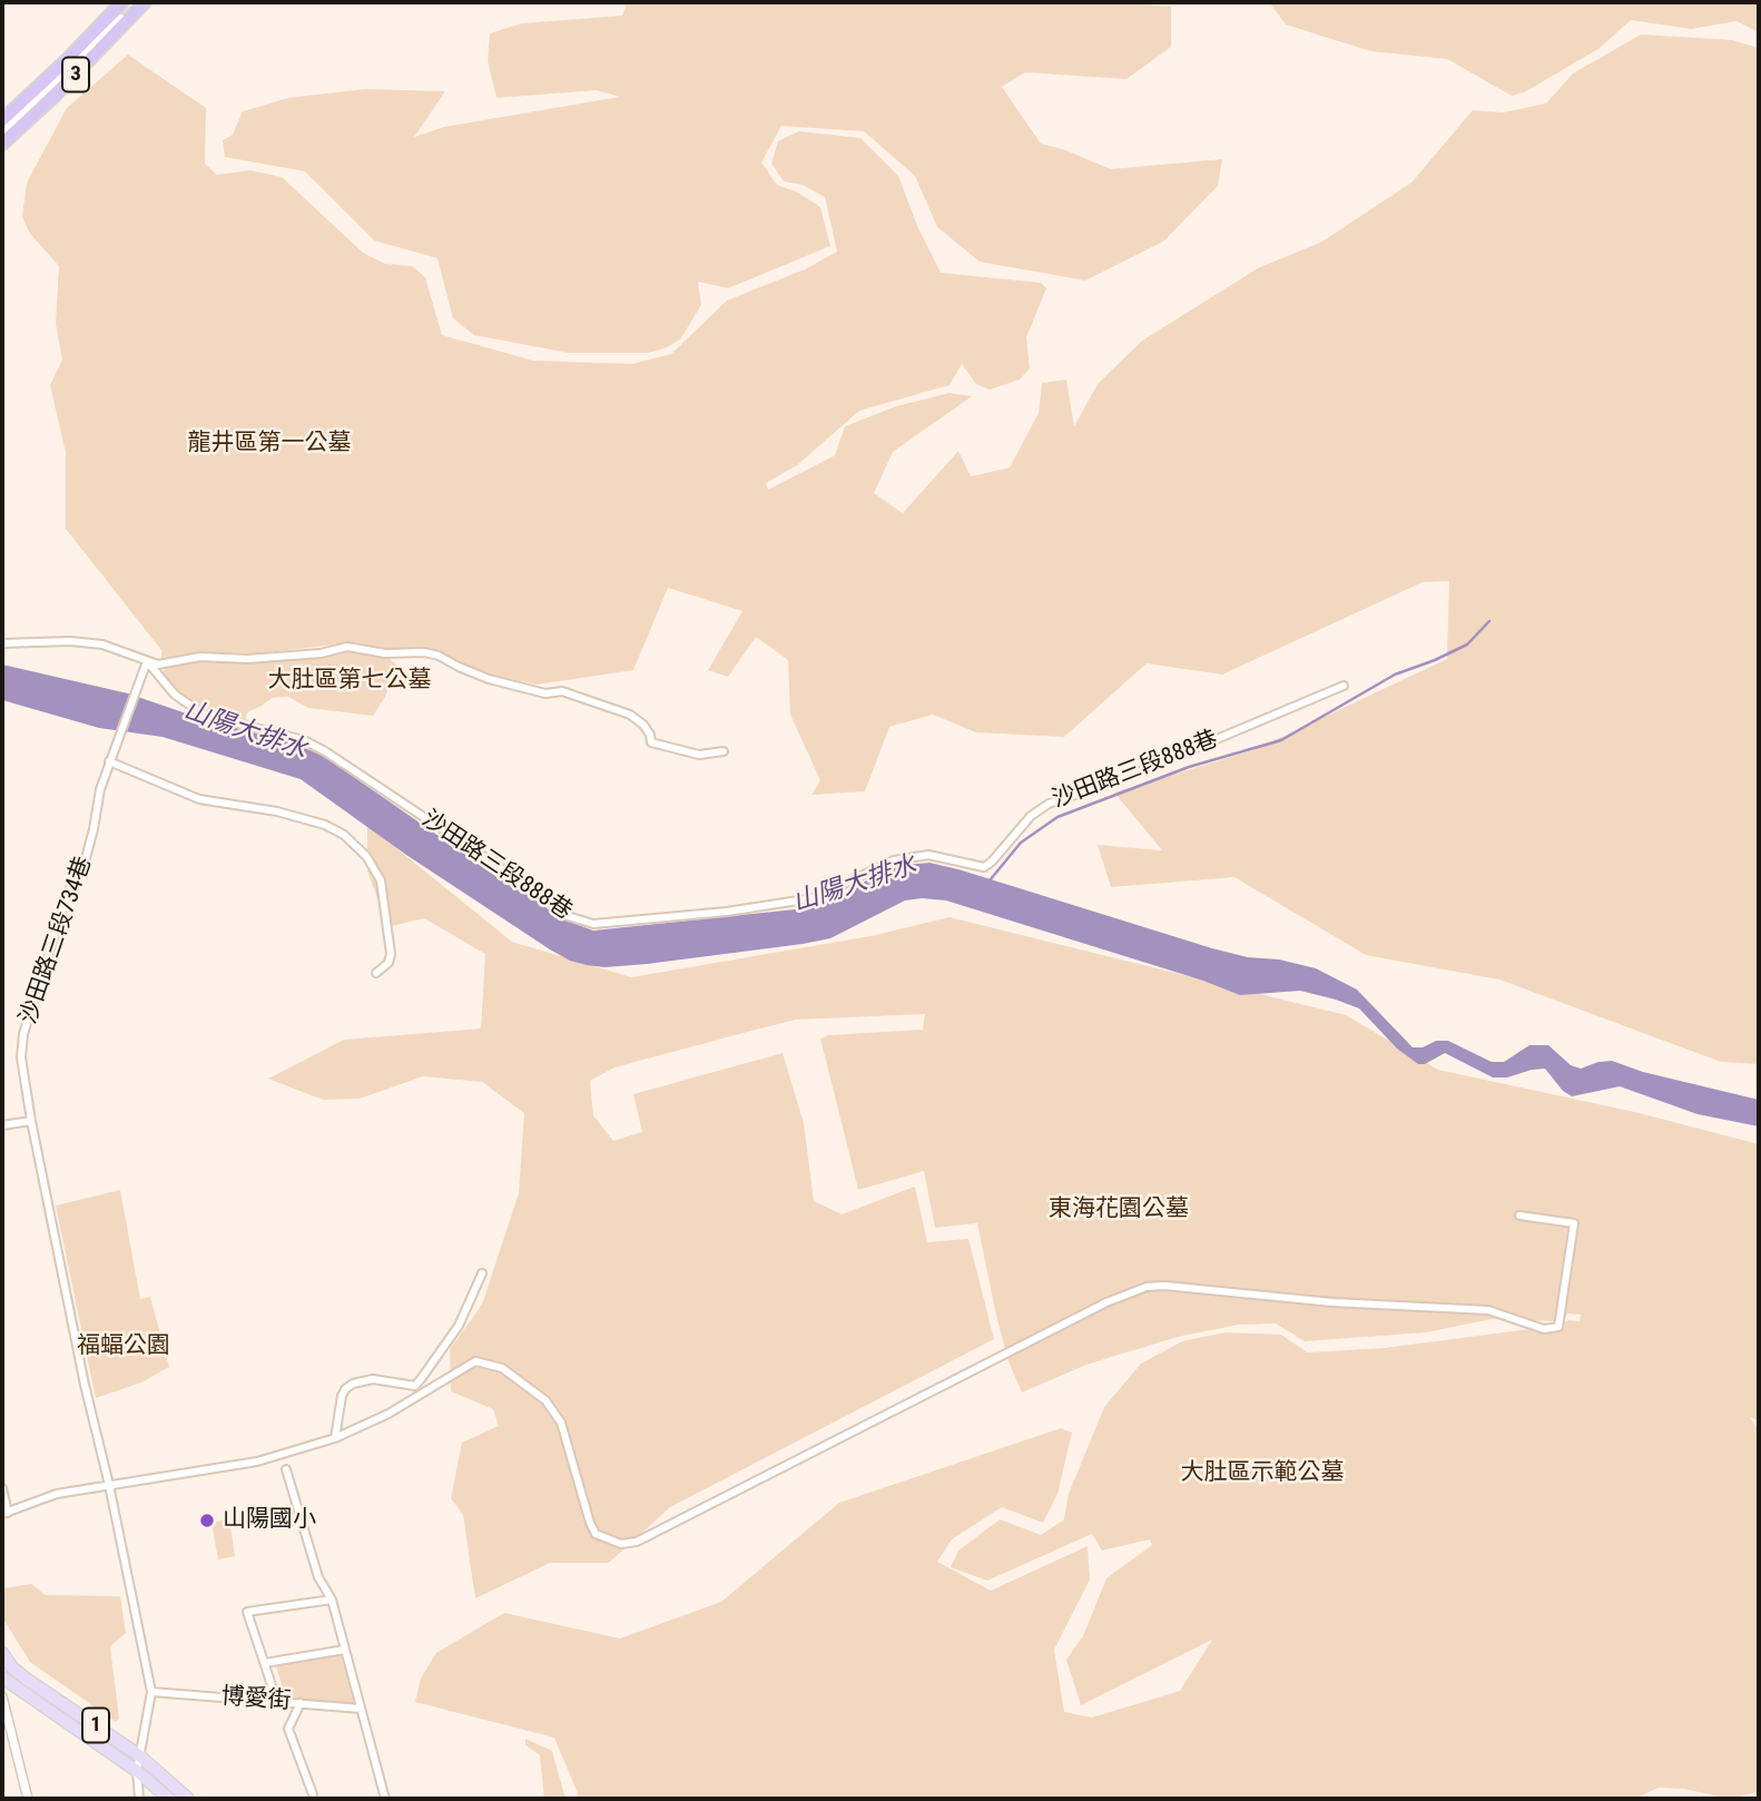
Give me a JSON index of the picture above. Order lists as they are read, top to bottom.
{
  "streets": {
    "highway": ["3"],
    "main road": ["1"],
    "street": ["沙田路三段888巷", "沙田路三段734巷", "博愛街"]
  },
  "crossings": [
    ["沙田路三段888巷", "沙田路三段734巷"],
    ["沙田路三段734巷", "博愛街"]
  ],
  "water": ["山陽大排水"],
  "parks": [
    "龍井區第一公墓",
    "大肚區第七公墓",
    "東海花園公墓",
    "福蝠公園",
    "大肚區示範公墓"
  ],
  "places": ["山陽國小"]
}
